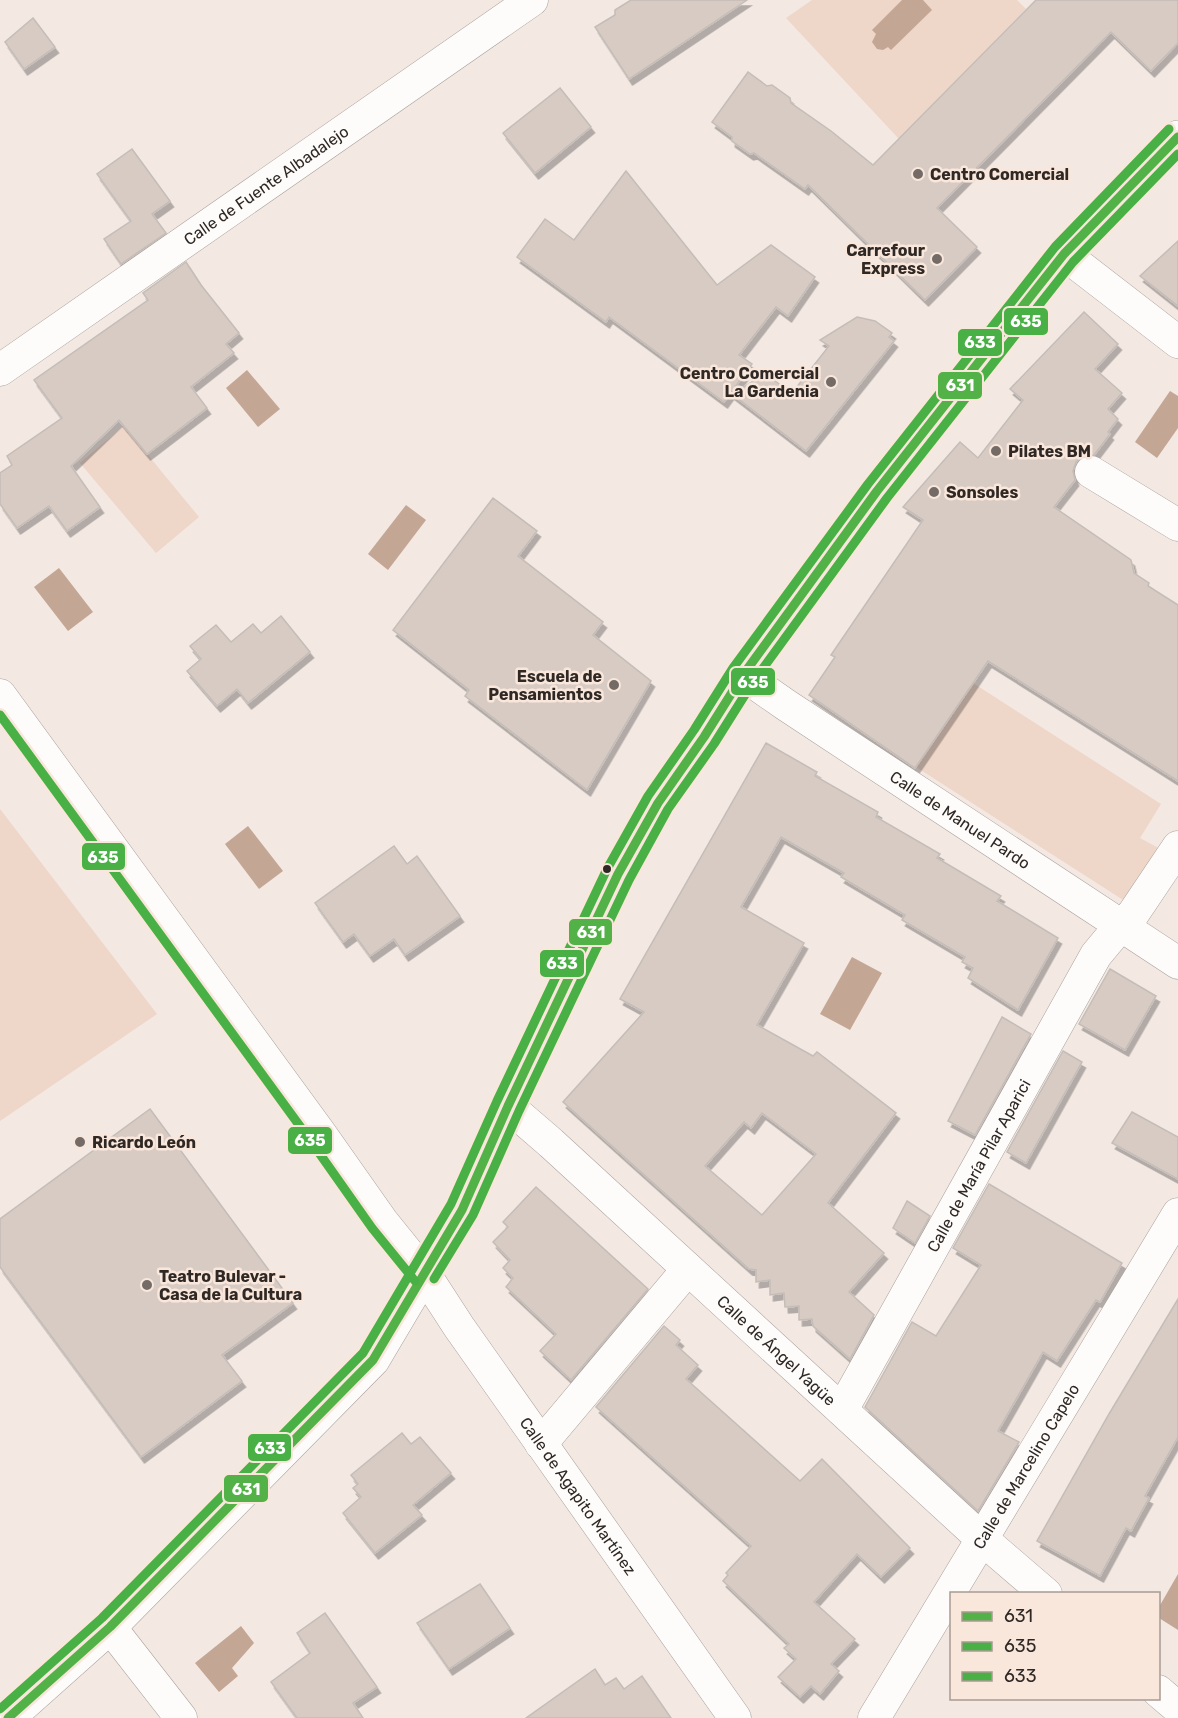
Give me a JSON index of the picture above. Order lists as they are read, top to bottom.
{
  "streets": {
    "street": [
      "Calle de Fuente Albadalejo",
      "Calle de Manuel Pardo",
      "Calle de María Pilar Aparici",
      "Calle de Ángel Yagüe",
      "Calle de Marcelino Capelo",
      "Calle de Agapito Martínez"
    ]
  },
  "crossings": [
    ["Calle de Manuel Pardo", "Calle de María Pilar Aparici"],
    ["Calle de María Pilar Aparici", "Calle de Ángel Yagüe"],
    ["Calle de Ángel Yagüe", "Calle de Marcelino Capelo"]
  ],
  "places": [
    "Centro Comercial",
    "Carrefour Express",
    "Centro Comercial La Gardenia",
    "Pilates BM",
    "Sonsoles",
    "Escuela de Pensamientos",
    "Ricardo León",
    "Teatro Bulevar - Casa de la Cultura"
  ],
  "lines": ["transit line 633", "transit line 631", "transit line 635"],
  "legend": ["631", "635", "633"]
}
